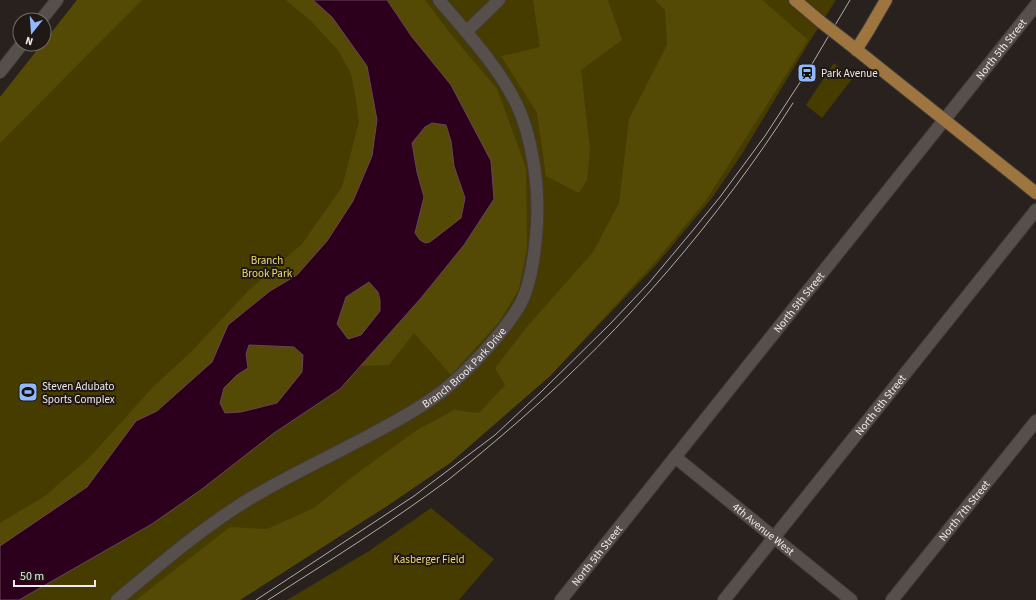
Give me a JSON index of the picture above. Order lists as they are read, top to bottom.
{
  "streets": {
    "street": [
      "North 5th Street",
      "Branch Brook Park Drive",
      "North 6th Street",
      "North 7th Street",
      "4th Avenue West"
    ]
  },
  "crossings": [
    ["North 5th Street", "4th Avenue West"],
    ["North 6th Street", "4th Avenue West"]
  ],
  "parks": ["Branch Brook Park", "Kasberger Field"],
  "places": {
    "station": ["Park Avenue"],
    "sports": ["Steven Adubato Sports Complex"]
  },
  "scale_bar": "50 m",
  "north": "bottom"
}
